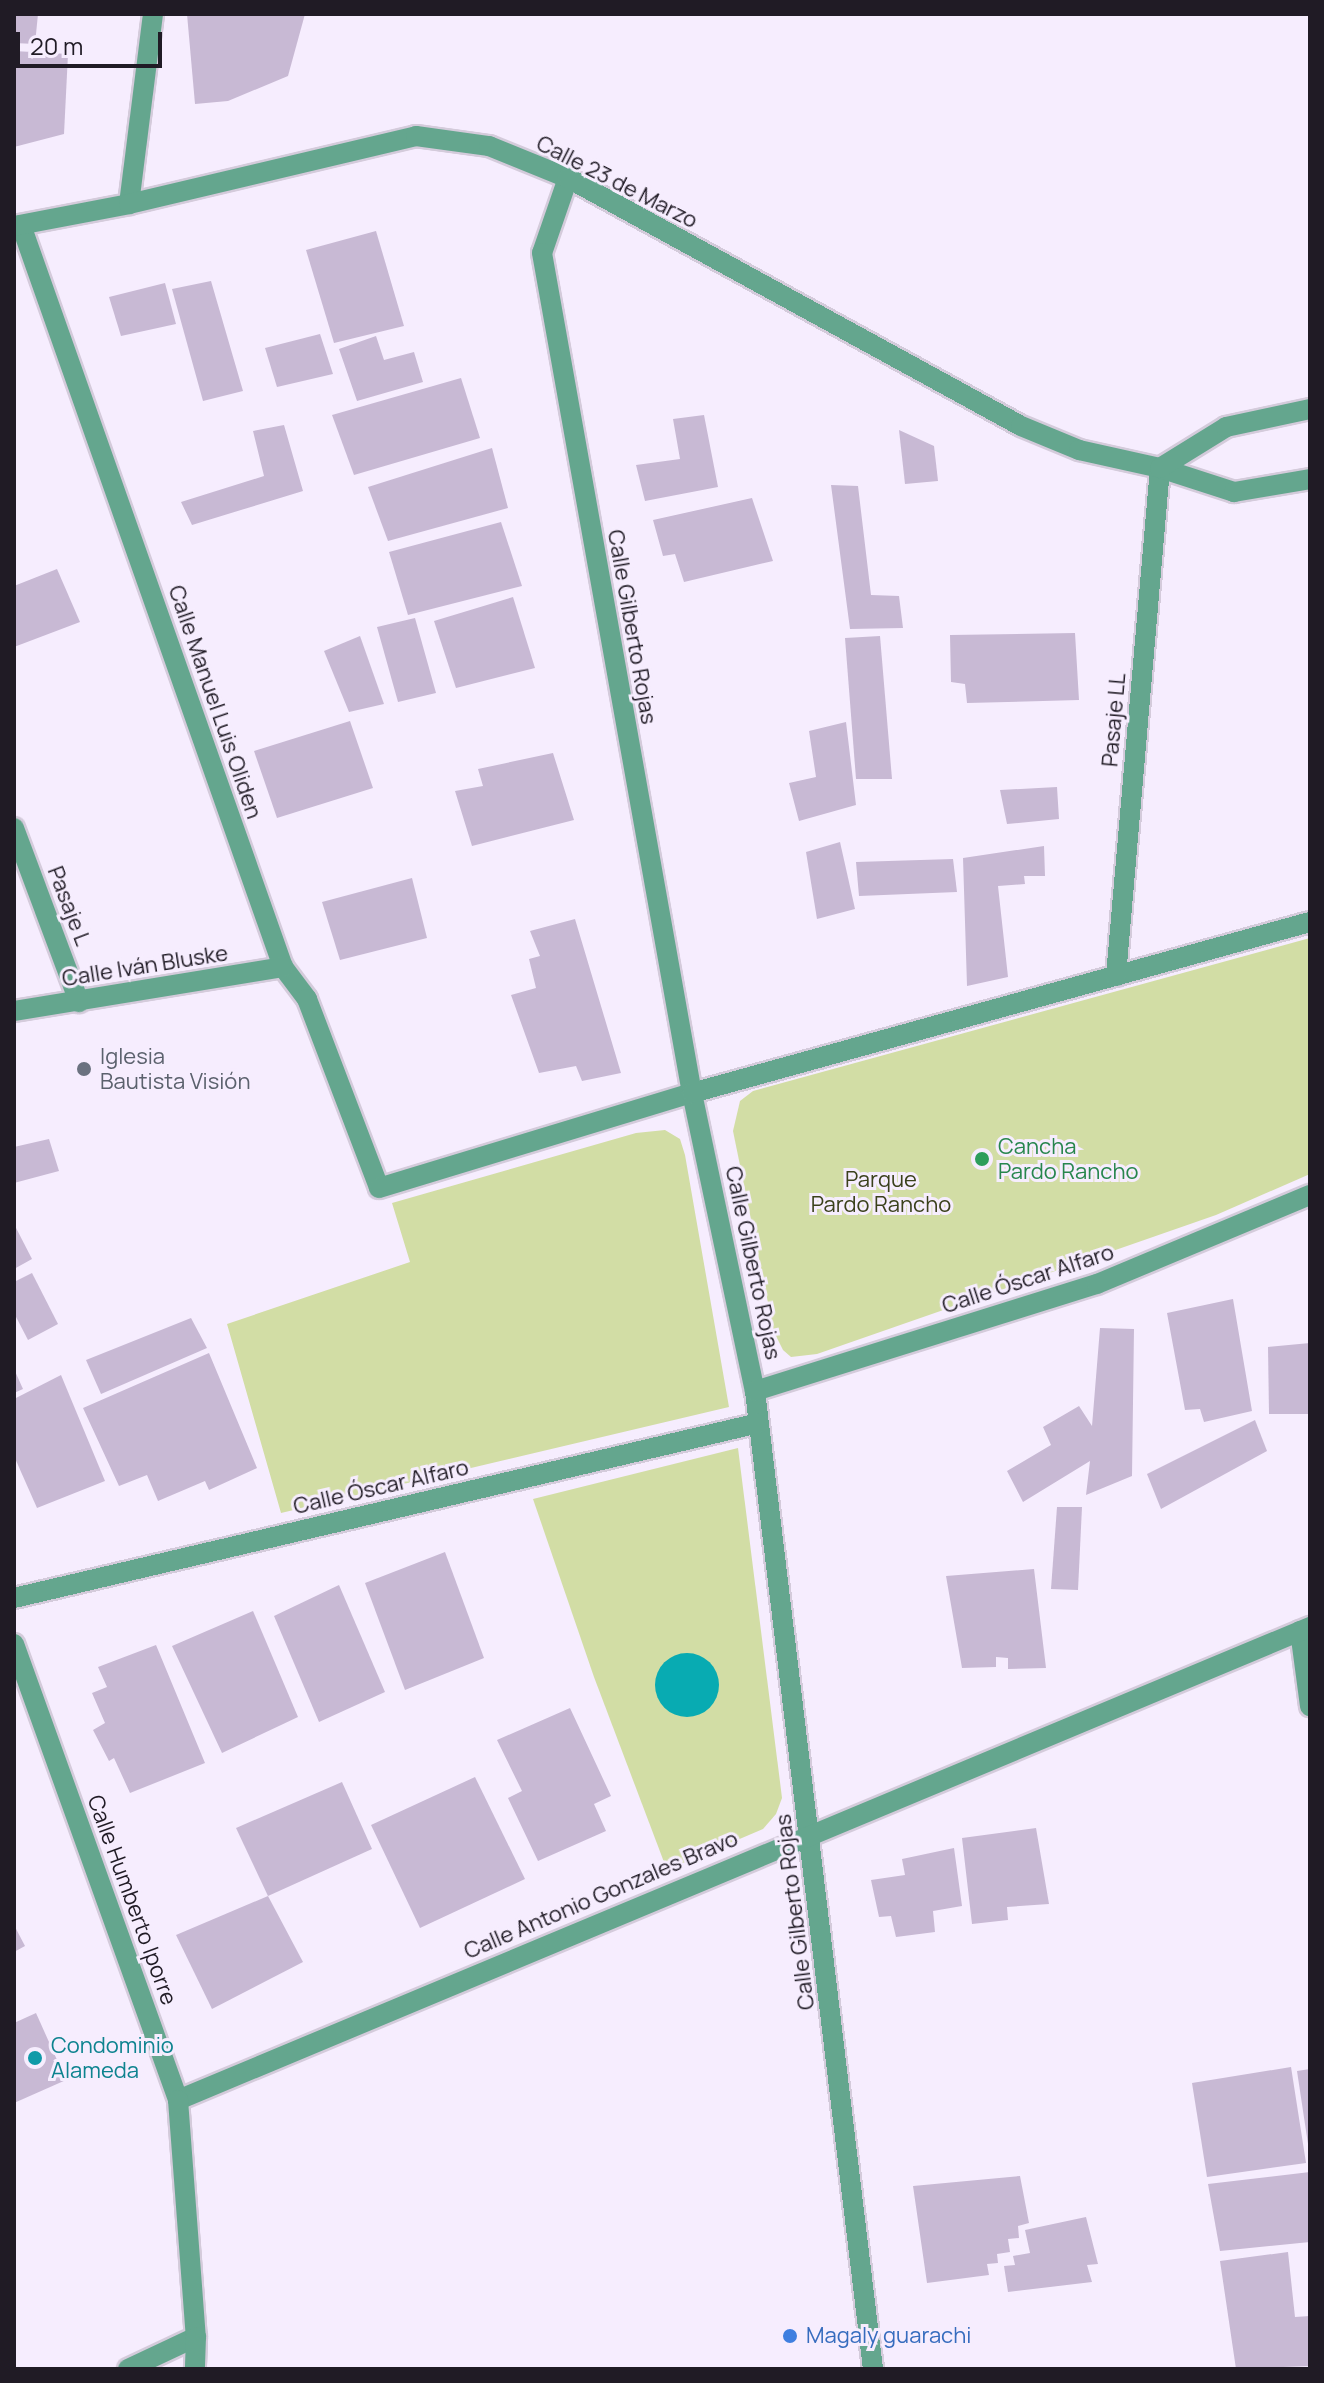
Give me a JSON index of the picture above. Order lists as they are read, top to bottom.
{
  "streets": {
    "street": [
      "Calle 23 de Marzo",
      "Calle Gilberto Rojas",
      "Calle Manuel Luis Oliden",
      "Pasaje LL",
      "Pasaje L",
      "Calle Iván Bluske",
      "Calle Óscar Alfaro",
      "Calle Antonio Gonzales Bravo",
      "Calle Humberto Iporre"
    ]
  },
  "crossings": [
    ["Calle 23 de Marzo", "Calle Gilberto Rojas"],
    ["Calle 23 de Marzo", "Calle Manuel Luis Oliden"],
    ["Calle 23 de Marzo", "Pasaje LL"],
    ["Calle Gilberto Rojas", "Calle Manuel Luis Oliden"],
    ["Calle Gilberto Rojas", "Calle Óscar Alfaro"],
    ["Calle Gilberto Rojas", "Calle Antonio Gonzales Bravo"],
    ["Calle Manuel Luis Oliden", "Calle Iván Bluske"],
    ["Pasaje L", "Calle Iván Bluske"],
    ["Calle Antonio Gonzales Bravo", "Calle Humberto Iporre"]
  ],
  "parks": ["Parque Pardo Rancho"],
  "places": [
    "Iglesia Bautista Visión",
    "Cancha Pardo Rancho",
    "Condominio Alameda",
    "Magaly guarachi"
  ],
  "scale_bar": "20 m"
}
